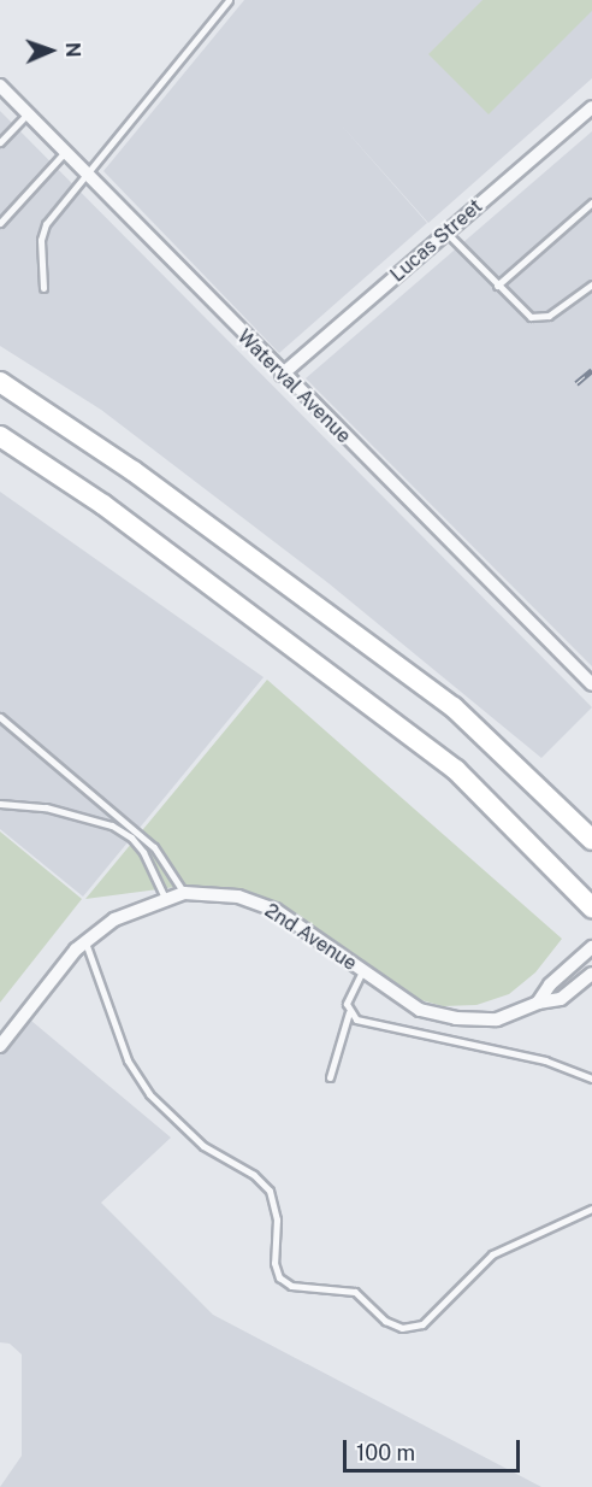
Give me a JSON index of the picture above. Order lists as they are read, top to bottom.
{
  "streets": {
    "street": ["Lucas Street", "Waterval Avenue", "2nd Avenue"]
  },
  "crossings": [
    ["Lucas Street", "Waterval Avenue"]
  ],
  "scale_bar": "100 m",
  "north": "right"
}
